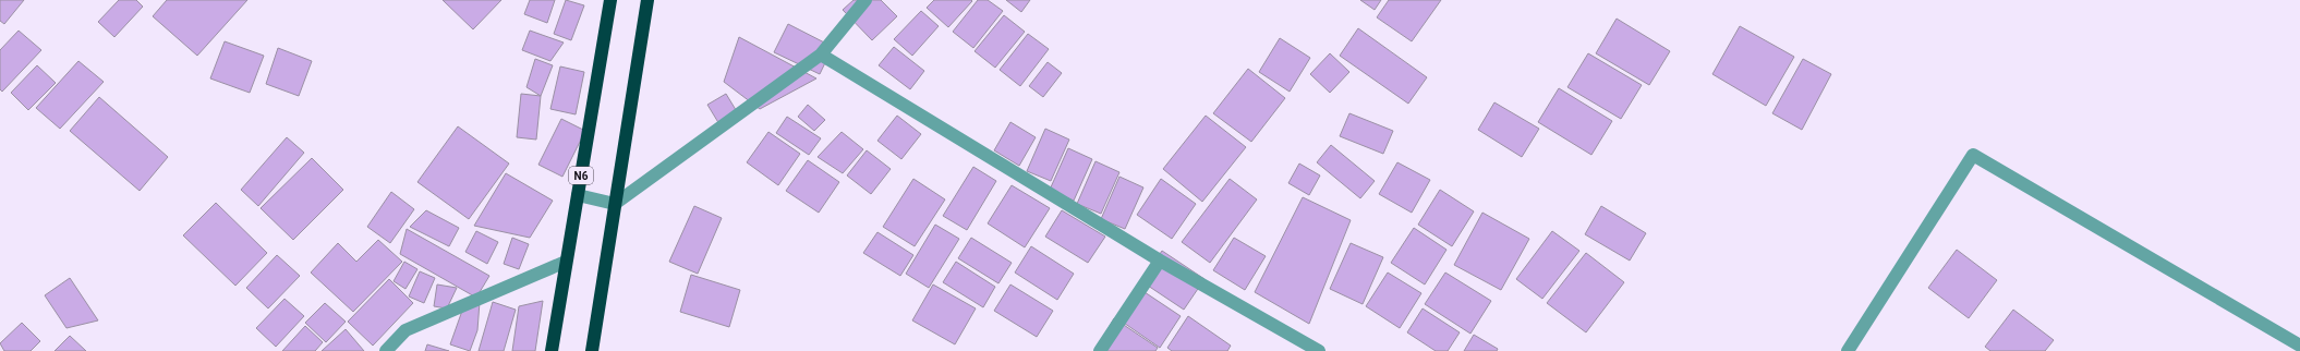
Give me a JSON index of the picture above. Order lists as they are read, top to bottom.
{
  "streets": {
    "highway": ["N6"]
  }
}
